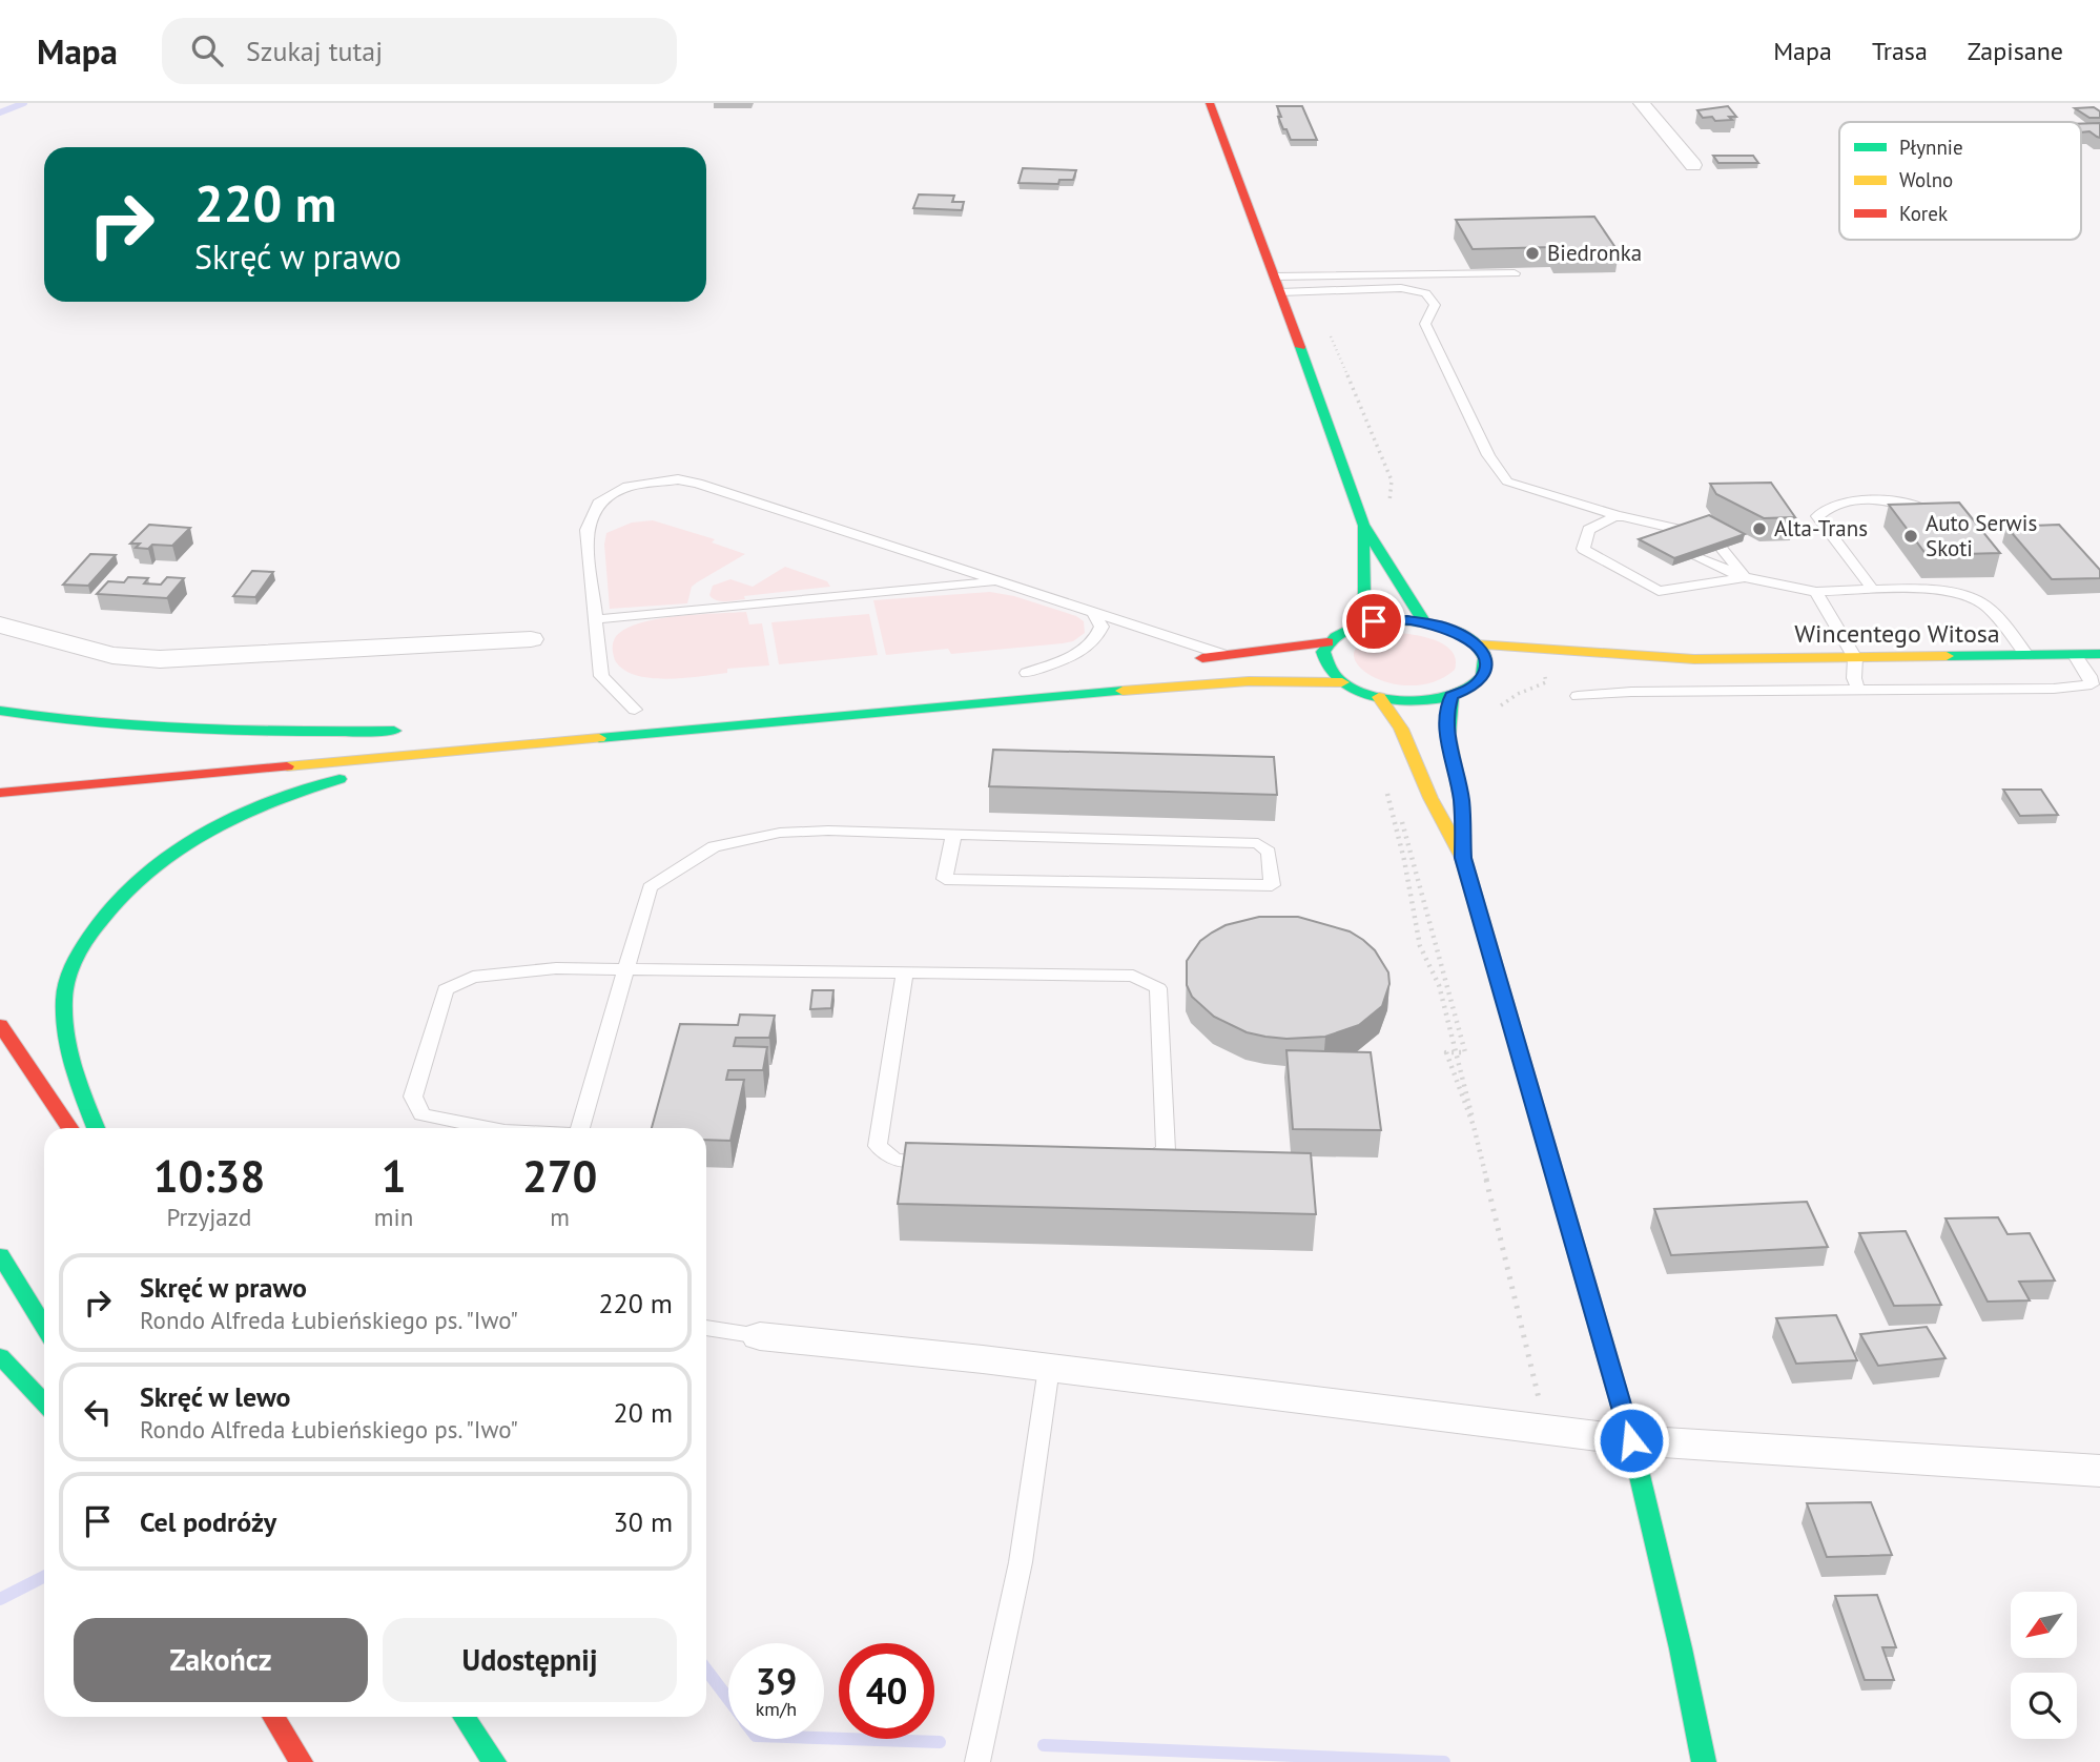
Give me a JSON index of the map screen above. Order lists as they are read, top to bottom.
{
  "streets": {
    "main road": ["Wincentego Witosa"]
  },
  "places": ["Biedronka", "Alta-Trans", "Auto Serwis Skoti"],
  "legend": ["Płynnie", "Wolno", "Korek"],
  "north": "bottom left",
  "page": {
    "header": "Mapa",
    "search": "Szukaj tutaj",
    "nav": ["Mapa", "Trasa", "Zapisane"],
    "turn": ["220 m", "Skręć w prawo"],
    "eta": [
      "10:38",
      "Przyjazd",
      "1",
      "min",
      "270",
      "m"
    ],
    "list": [
      {
        "name": "Skręć w prawo",
        "note": "Rondo Alfreda Łubieńskiego ps. \"Iwo\"",
        "value": "220 m"
      },
      {
        "name": "Skręć w lewo",
        "note": "Rondo Alfreda Łubieńskiego ps. \"Iwo\"",
        "value": "20 m"
      },
      {
        "name": "Cel podróży",
        "value": "30 m"
      }
    ],
    "buttons": ["Zakończ", "Udostępnij"],
    "speed": "39 km/h",
    "limit": "40"
  }
}
